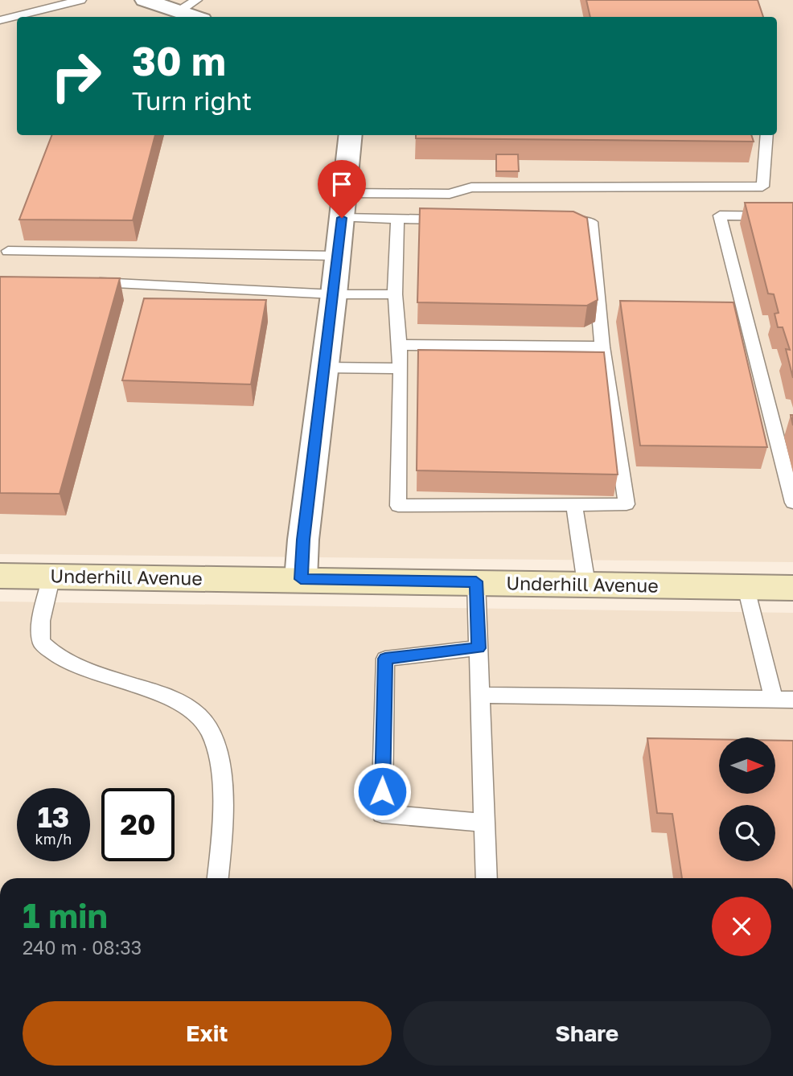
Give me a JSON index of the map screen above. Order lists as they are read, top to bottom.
{
  "streets": {
    "street": ["Underhill Avenue"]
  },
  "north": "right",
  "page": {
    "turn": ["30 m", "Turn right"],
    "speed": "13 km/h",
    "limit": "20",
    "heading": ["1 min", "240 m · 08:33"],
    "buttons": ["Exit", "Share"]
  }
}
